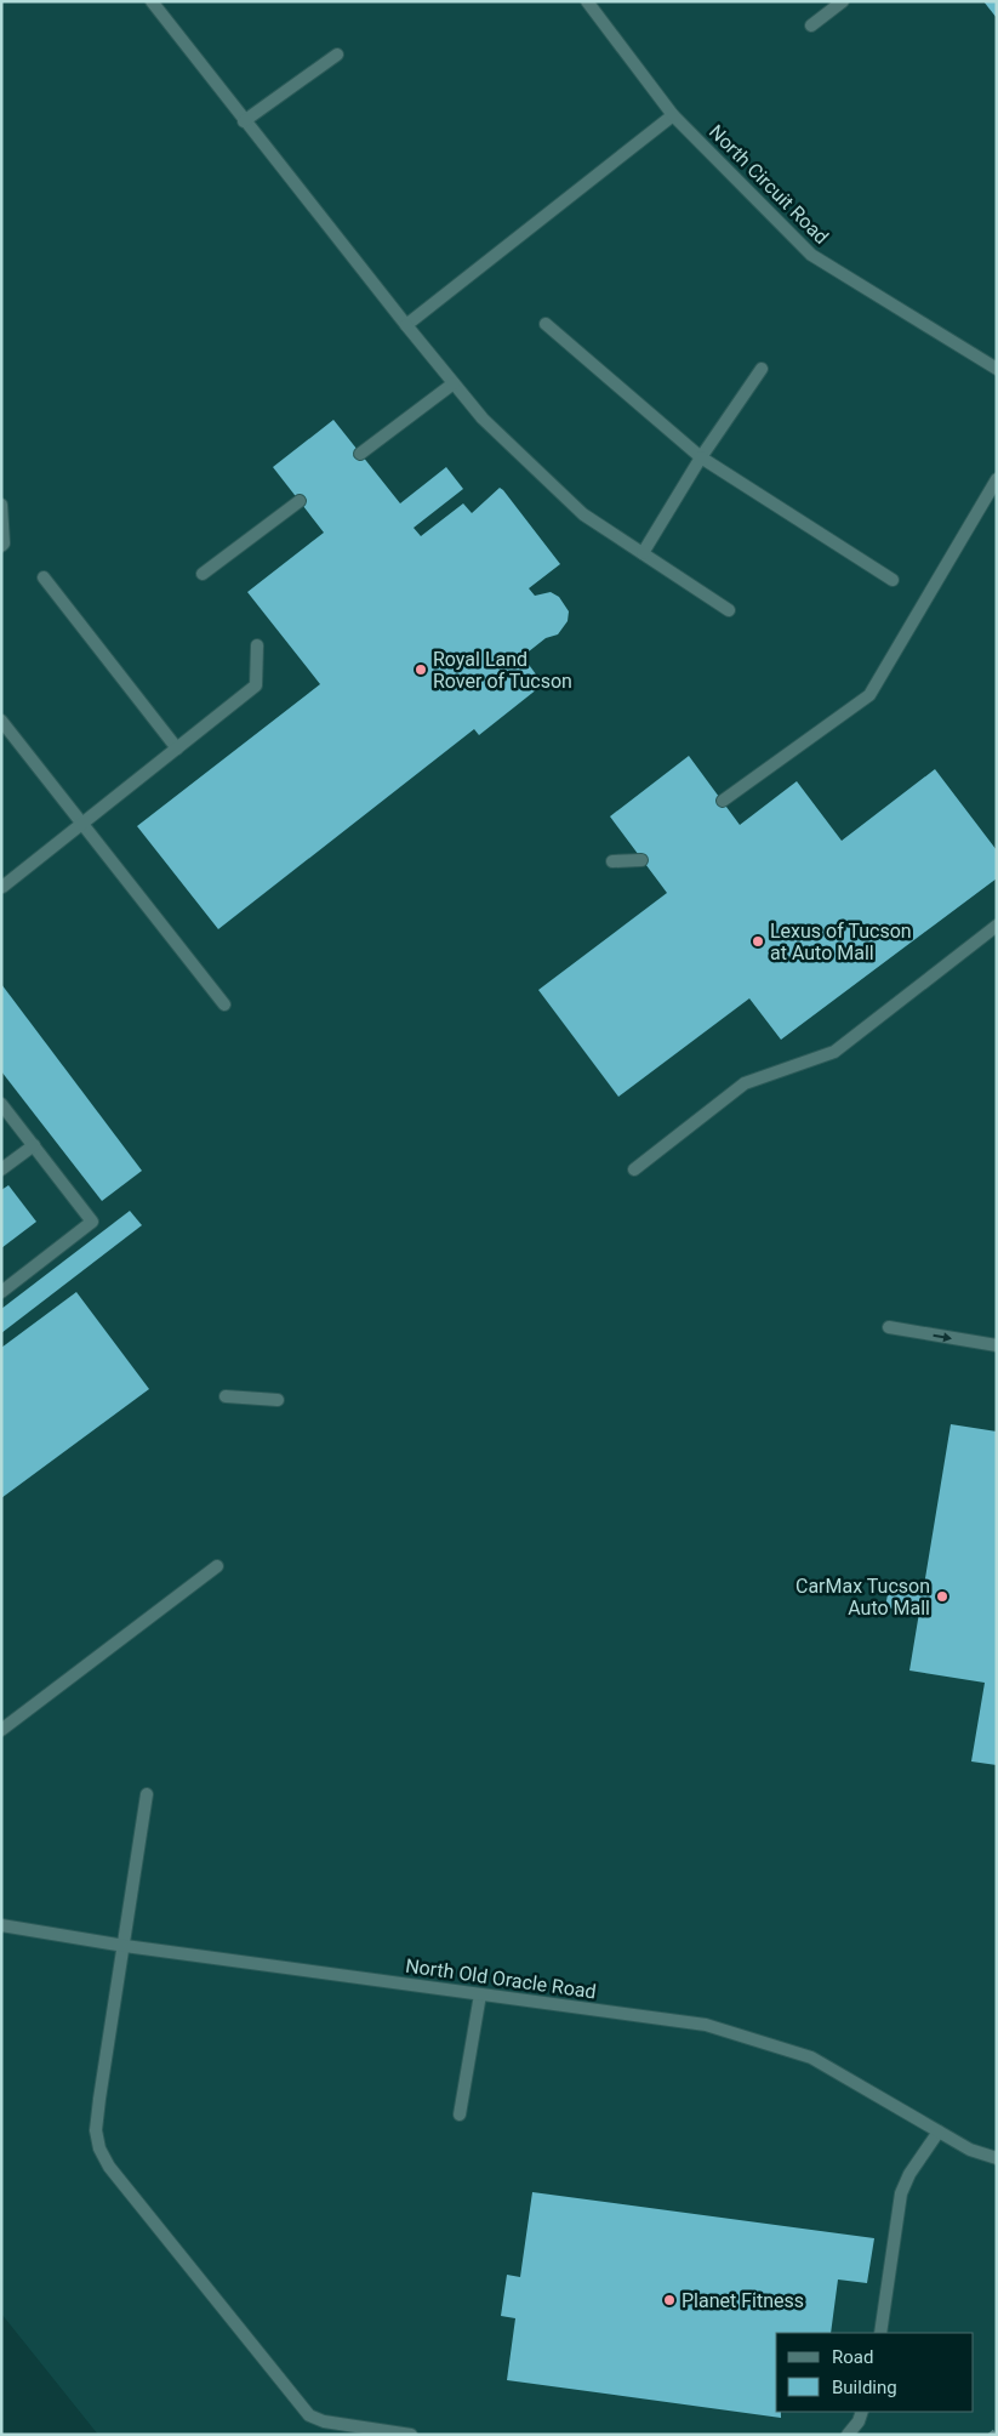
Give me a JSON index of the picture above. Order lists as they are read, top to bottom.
{
  "streets": {
    "street": ["North Circuit Road", "North Old Oracle Road"]
  },
  "places": [
    "Royal Land Rover of Tucson",
    "Lexus of Tucson at Auto Mall",
    "CarMax Tucson Auto Mall",
    "Planet Fitness"
  ],
  "legend": ["Road", "Building"]
}
